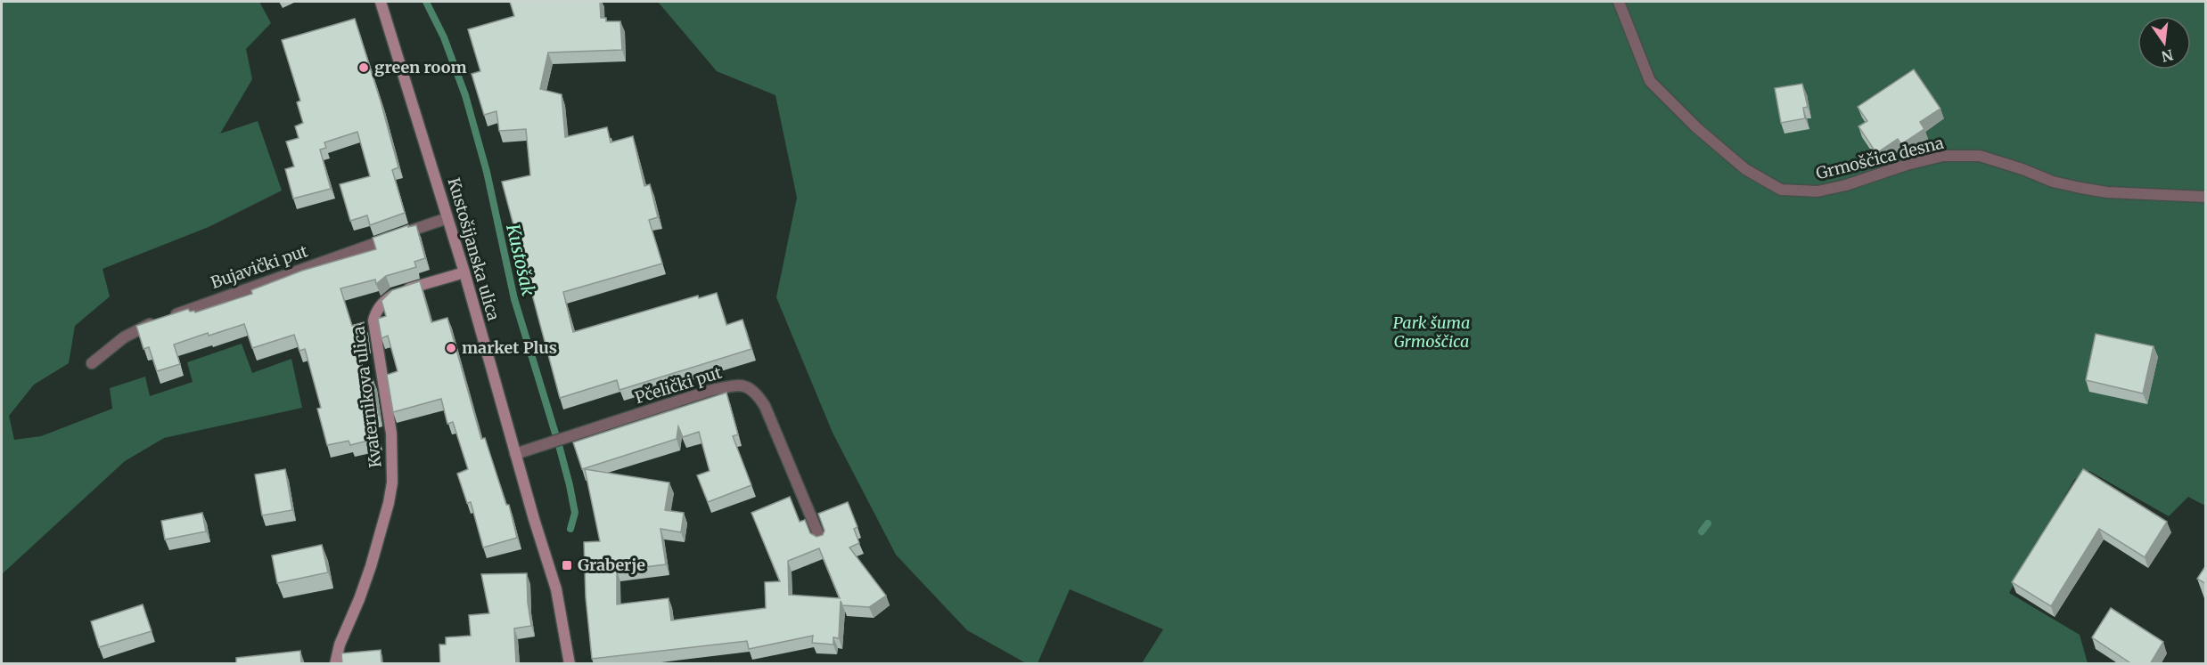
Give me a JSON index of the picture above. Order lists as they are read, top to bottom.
{
  "streets": {
    "street": [
      "Grmoščica desna",
      "Kustošijanska ulica",
      "Bujavički put",
      "Pčelički put",
      "Kvaternikova ulica"
    ]
  },
  "crossings": [
    ["Kustošijanska ulica", "Bujavički put"],
    ["Kustošijanska ulica", "Pčelički put"],
    ["Kustošijanska ulica", "Kvaternikova ulica"]
  ],
  "water": ["Kustošak"],
  "parks": ["Park šuma Grmoščica"],
  "places": {
    "other": ["green room", "market Plus"],
    "transit": ["Graberje"]
  },
  "north": "bottom"
}
